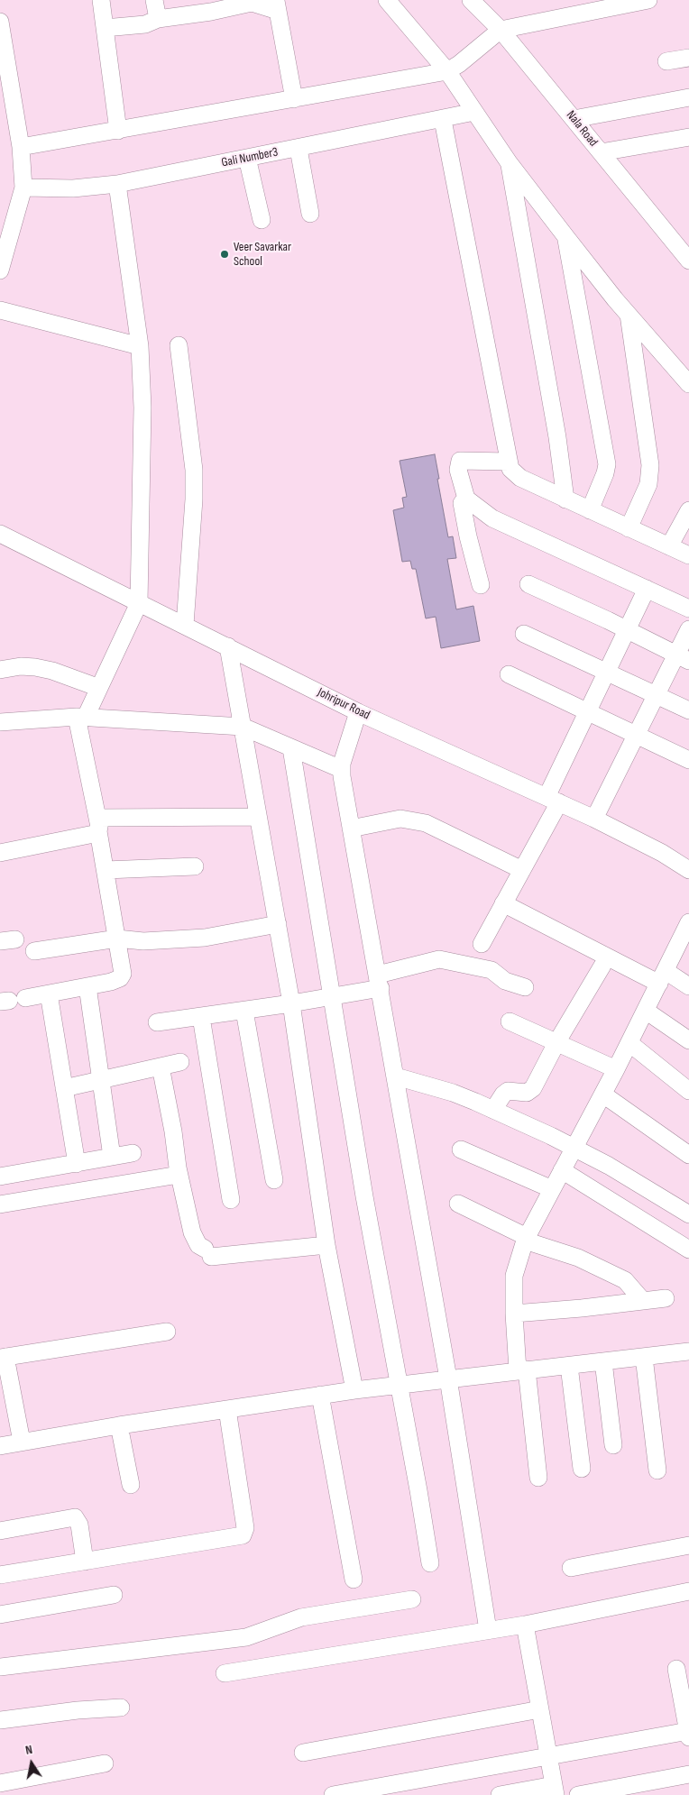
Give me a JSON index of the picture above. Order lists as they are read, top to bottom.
{
  "streets": {
    "street": ["Nala Road", "Gali Number3", "Johripur Road"]
  },
  "places": ["Veer Savarkar School"],
  "north": "top"
}
